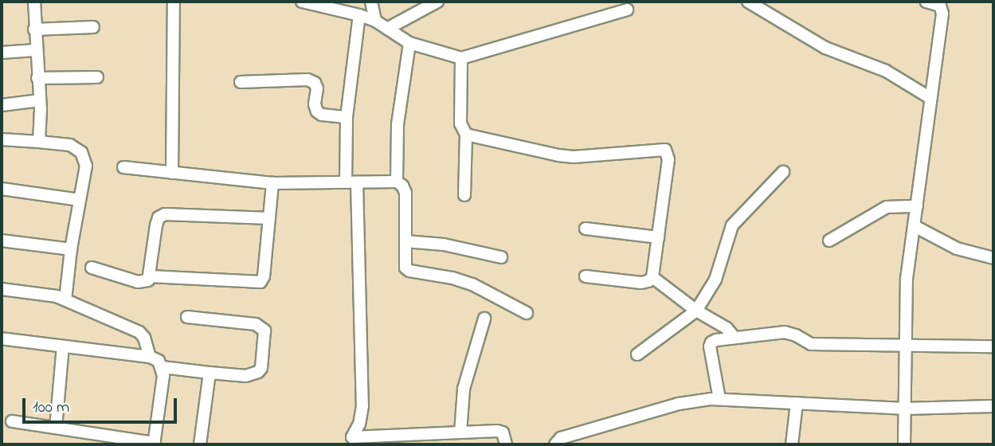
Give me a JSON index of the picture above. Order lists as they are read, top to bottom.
{
  "scale_bar": "100 m"
}
